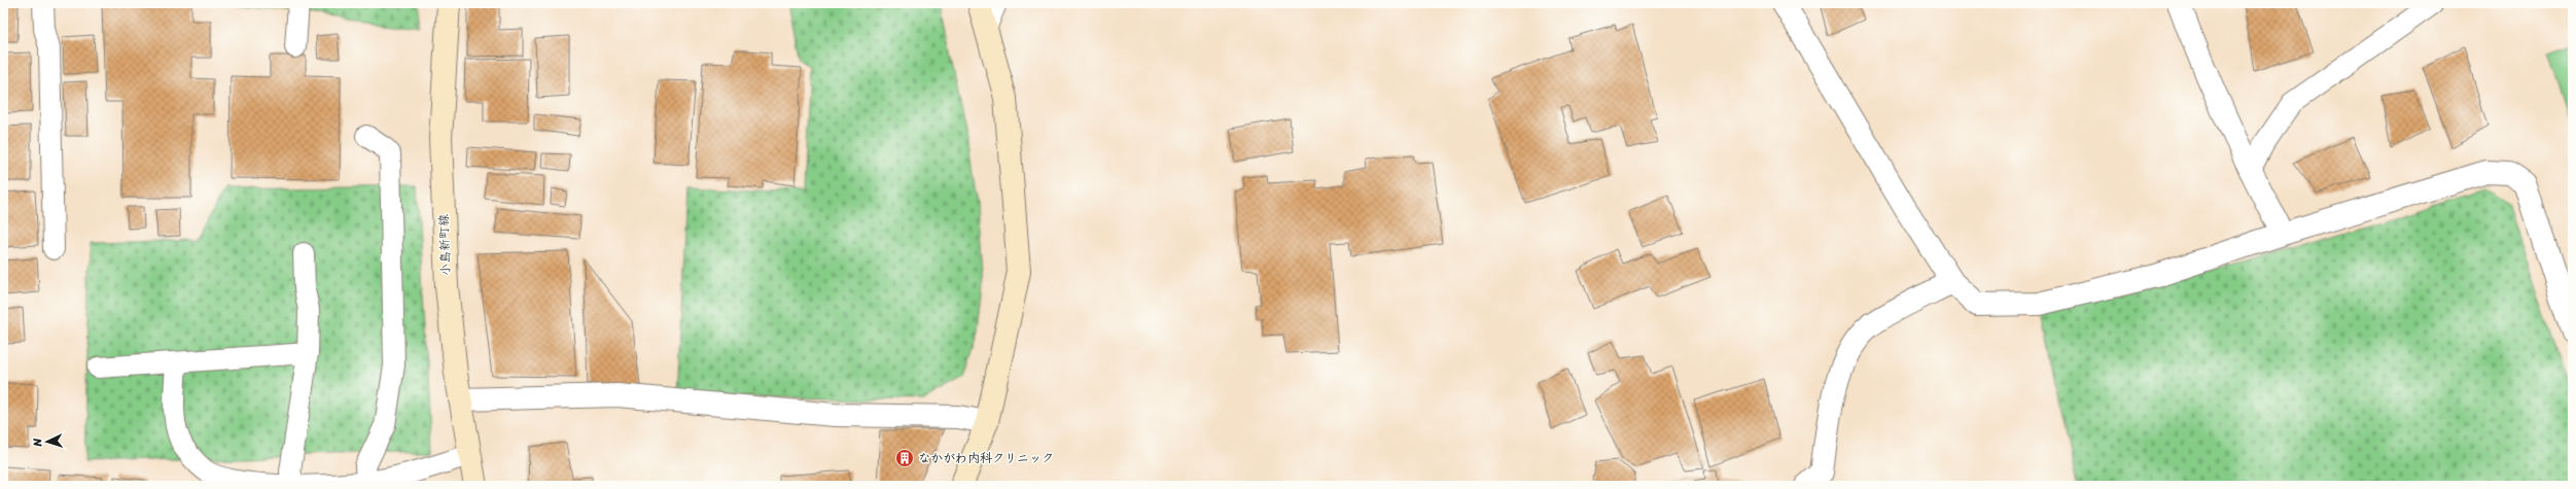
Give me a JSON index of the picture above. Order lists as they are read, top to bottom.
{
  "streets": {
    "street": ["小島新町線"]
  },
  "places": {
    "building": ["なかがわ内科クリニック"]
  },
  "north": "left"
}
